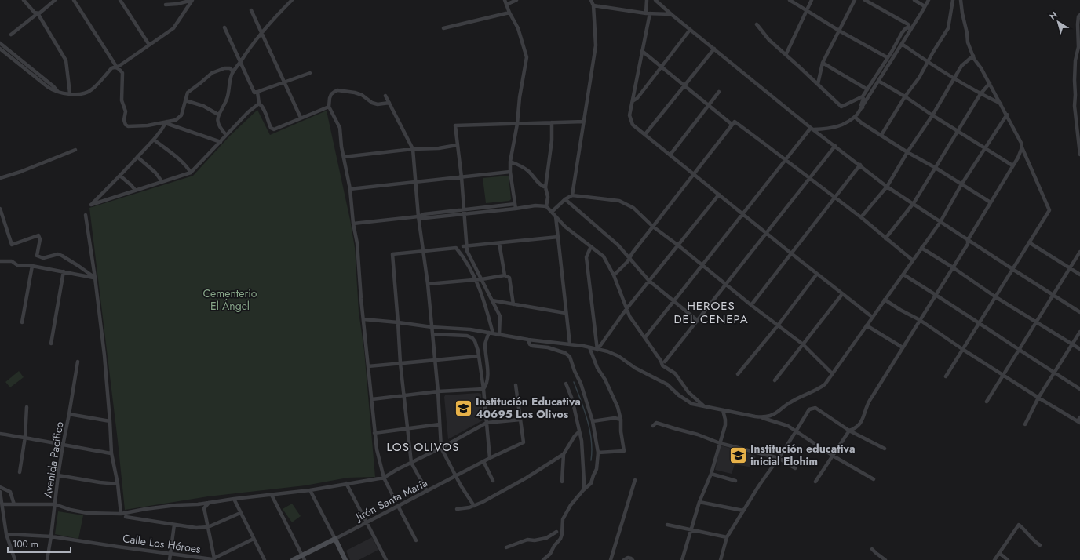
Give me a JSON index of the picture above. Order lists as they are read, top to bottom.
{
  "streets": {
    "street": ["Avenida Pacífico", "Jirón Santa María", "Calle Los Héroes"]
  },
  "crossings": [
    ["Avenida Pacífico", "Calle Los Héroes"]
  ],
  "districts": ["HEROES DEL CENEPA", "LOS OLIVOS"],
  "parks": ["Cementerio El Ángel"],
  "places": {
    "school or university": ["Institución Educativa 40695 Los Olivos", "Institución educativa inicial Elohim"]
  },
  "scale_bar": "100 m",
  "north": "top left"
}
